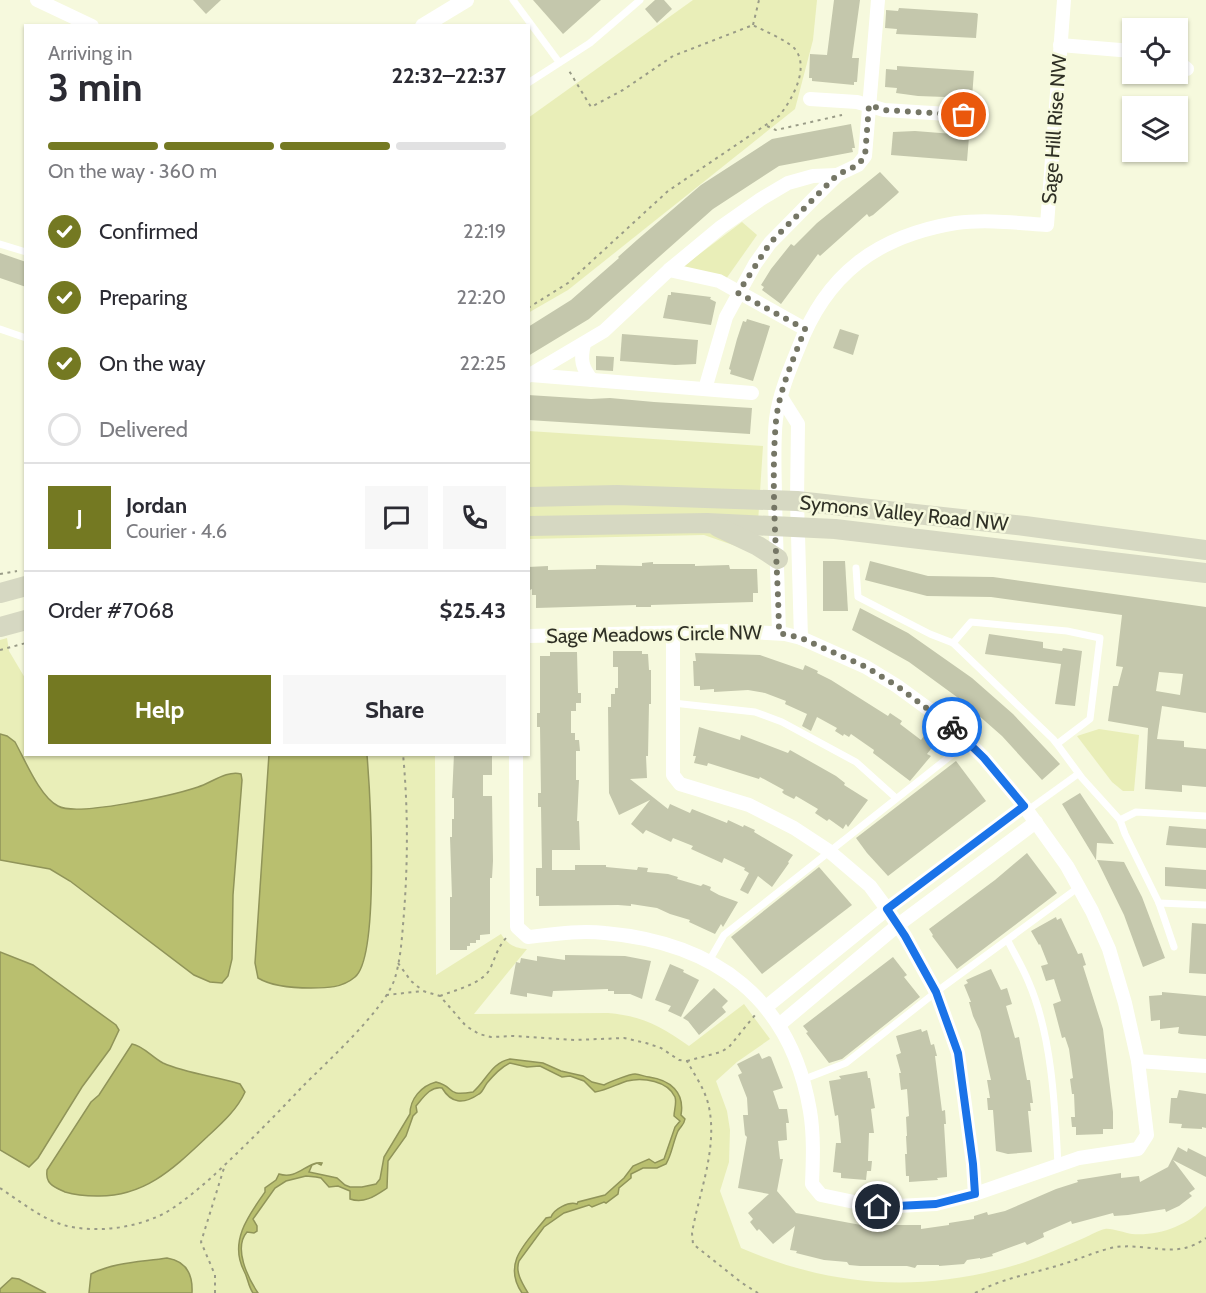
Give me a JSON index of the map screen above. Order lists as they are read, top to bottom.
{
  "streets": {
    "main road": ["Symons Valley Road NW"],
    "street": ["Sage Hill Rise NW", "Sage Meadows Circle NW"]
  },
  "crossings": [
    ["Sage Hill Rise NW", "Symons Valley Road NW"],
    ["Sage Hill Rise NW", "Sage Meadows Circle NW"],
    ["Symons Valley Road NW", "Sage Meadows Circle NW"]
  ],
  "page": {
    "heading": ["3 min", "Arriving in", "22:32–22:37"],
    "panel": [
      "Jordan",
      "Courier · 4.6",
      "Order #7068",
      "$25.43"
    ],
    "bar": "On the way · 360 m",
    "list": [
      ["Confirmed", "22:19"],
      ["Preparing", "22:20"],
      ["On the way", "22:25"],
      "Delivered"
    ],
    "round": "J",
    "buttons": ["Help", "Share"]
  }
}
